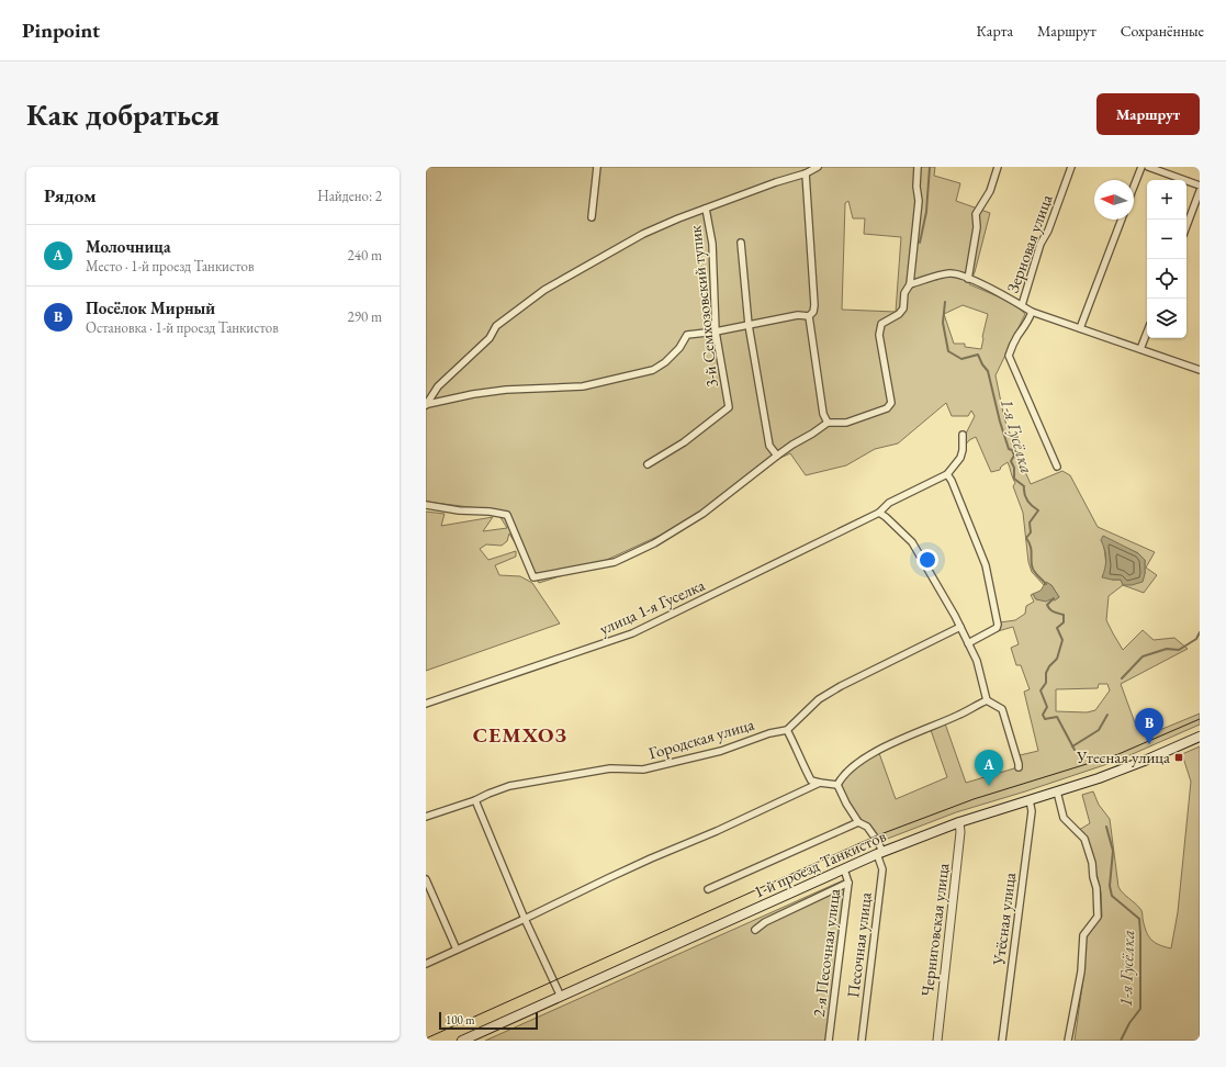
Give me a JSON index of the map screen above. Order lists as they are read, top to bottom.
{
  "streets": {
    "main road": ["1-й проезд Танкистов"],
    "street": [
      "Зерновая улица",
      "3-й Семхозовский тупик",
      "улица 1-я Гуселка",
      "Городская улица",
      "Утёсная улица",
      "Черниговская улица",
      "Песочная улица",
      "2-я Песочная улица"
    ]
  },
  "crossings": [
    ["1-й проезд Танкистов", "Утёсная улица"],
    ["1-й проезд Танкистов", "Черниговская улица"],
    ["1-й проезд Танкистов", "Песочная улица"],
    ["1-й проезд Танкистов", "2-я Песочная улица"]
  ],
  "districts": ["СЕМХОЗ"],
  "water": ["1-я Гусёлка"],
  "places": {
    "transit": ["Утесная улица"]
  },
  "scale_bar": "100 m",
  "north": "left",
  "page": {
    "header": "Pinpoint",
    "nav": ["Карта", "Маршрут", "Сохранённые"],
    "buttons": "Маршрут",
    "title": "Как добраться",
    "heading": ["Рядом", "Найдено: 2"],
    "map_buttons": ["+", "−"],
    "list": [
      {
        "mark": "A",
        "name": "Молочница",
        "note": "Место · 1-й проезд Танкистов",
        "value": "240 m"
      },
      {
        "mark": "B",
        "name": "Посёлок Мирный",
        "note": "Остановка · 1-й проезд Танкистов",
        "value": "290 m"
      }
    ],
    "pins": ["B", "A"],
    "scale": "100 m"
  }
}
